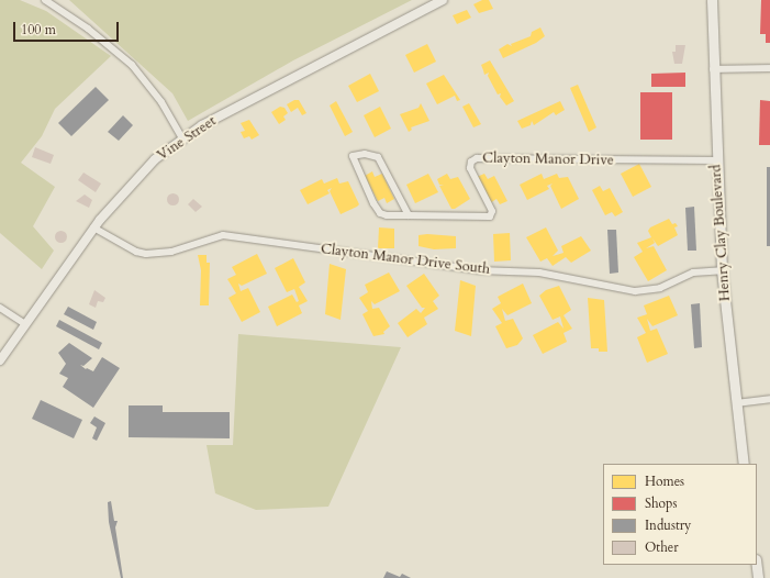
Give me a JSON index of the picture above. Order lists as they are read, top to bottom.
{
  "streets": {
    "main road": ["Henry Clay Boulevard"],
    "street": ["Vine Street", "Clayton Manor Drive", "Clayton Manor Drive South"]
  },
  "crossings": [
    ["Vine Street", "Clayton Manor Drive South"],
    ["Clayton Manor Drive", "Henry Clay Boulevard"],
    ["Henry Clay Boulevard", "Clayton Manor Drive South"]
  ],
  "legend": [
    "Homes",
    "Shops",
    "Industry",
    "Other"
  ],
  "scale_bar": "100 m"
}
